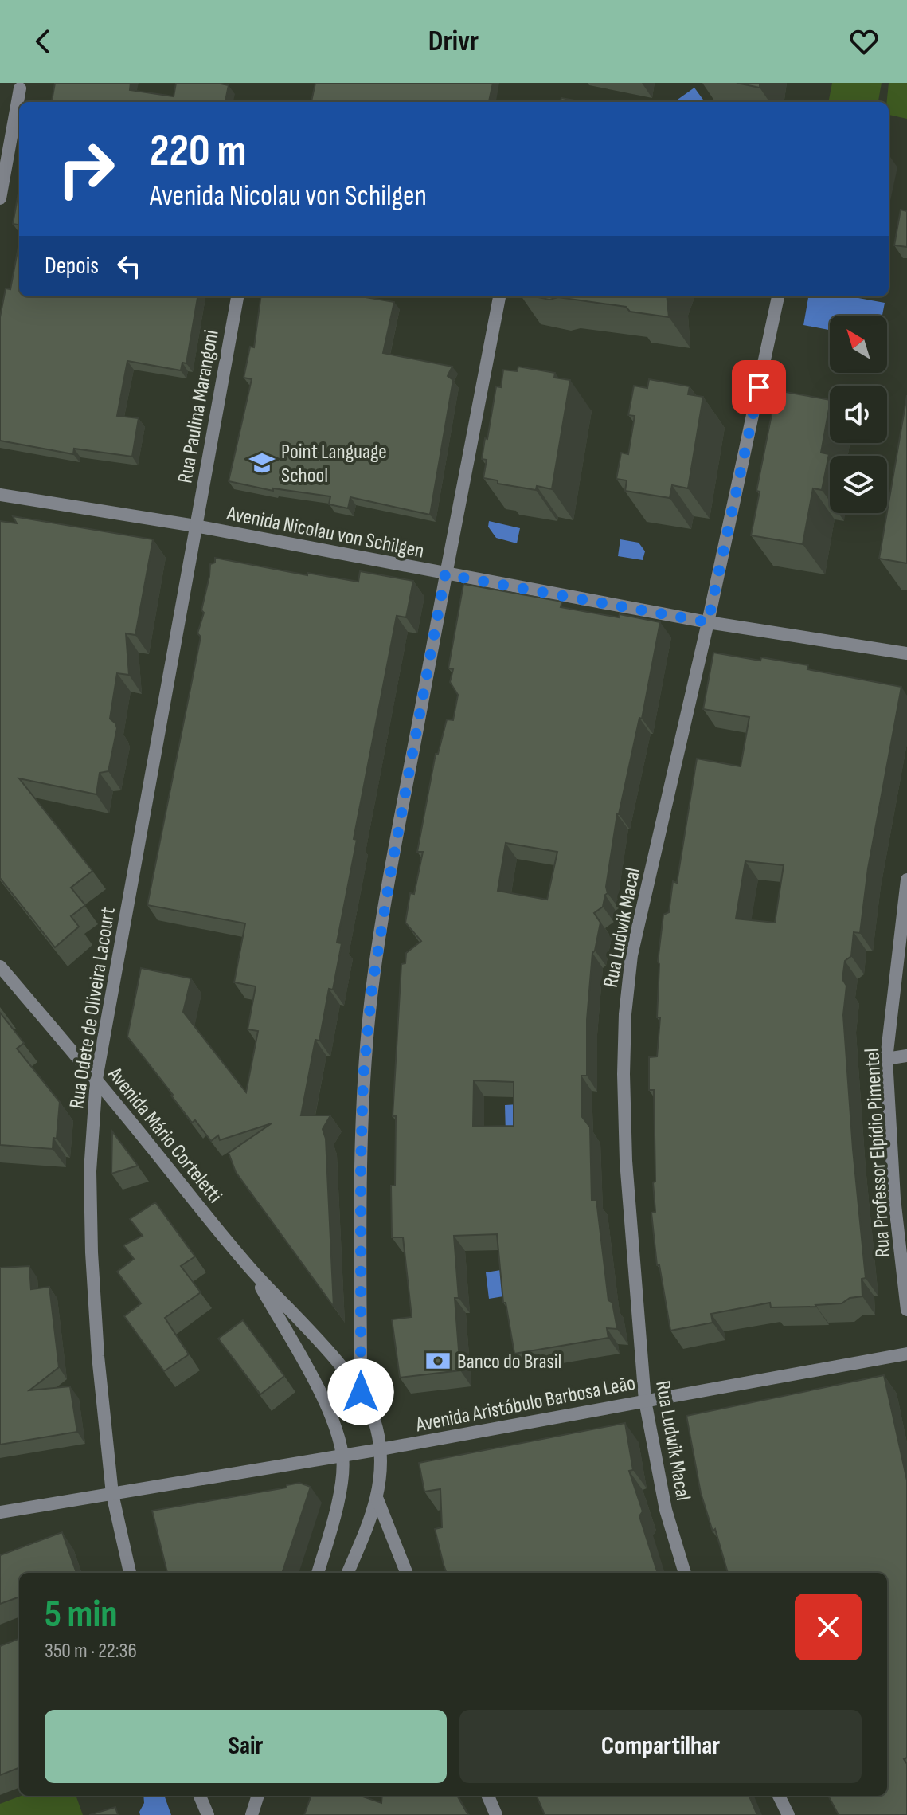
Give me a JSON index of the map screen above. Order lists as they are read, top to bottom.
{
  "streets": {
    "street": [
      "Rua Paulina Marangoni",
      "Avenida Nicolau von Schilgen",
      "Rua Ludwik Macal",
      "Rua Odete de Oliveira Lacourt",
      "Avenida Mário Corteletti",
      "Rua Professor Elpídio Pimentel",
      "Avenida Aristóbulo Barbosa Leão"
    ]
  },
  "crossings": [
    ["Rua Paulina Marangoni", "Avenida Nicolau von Schilgen"],
    ["Rua Paulina Marangoni", "Rua Odete de Oliveira Lacourt"],
    ["Avenida Nicolau von Schilgen", "Rua Ludwik Macal"],
    ["Avenida Nicolau von Schilgen", "Rua Odete de Oliveira Lacourt"],
    ["Rua Ludwik Macal", "Avenida Aristóbulo Barbosa Leão"],
    ["Rua Odete de Oliveira Lacourt", "Avenida Mário Corteletti"],
    ["Rua Odete de Oliveira Lacourt", "Avenida Aristóbulo Barbosa Leão"],
    ["Avenida Mário Corteletti", "Avenida Aristóbulo Barbosa Leão"]
  ],
  "places": {
    "school or university": ["Point Language School"],
    "bank": ["Banco do Brasil"]
  },
  "north": "top left",
  "page": {
    "header": "Drivr",
    "turn": ["220 m", "Avenida Nicolau von Schilgen"],
    "then": "Depois",
    "heading": ["5 min", "350 m · 22:36"],
    "buttons": ["Sair", "Compartilhar"]
  }
}
